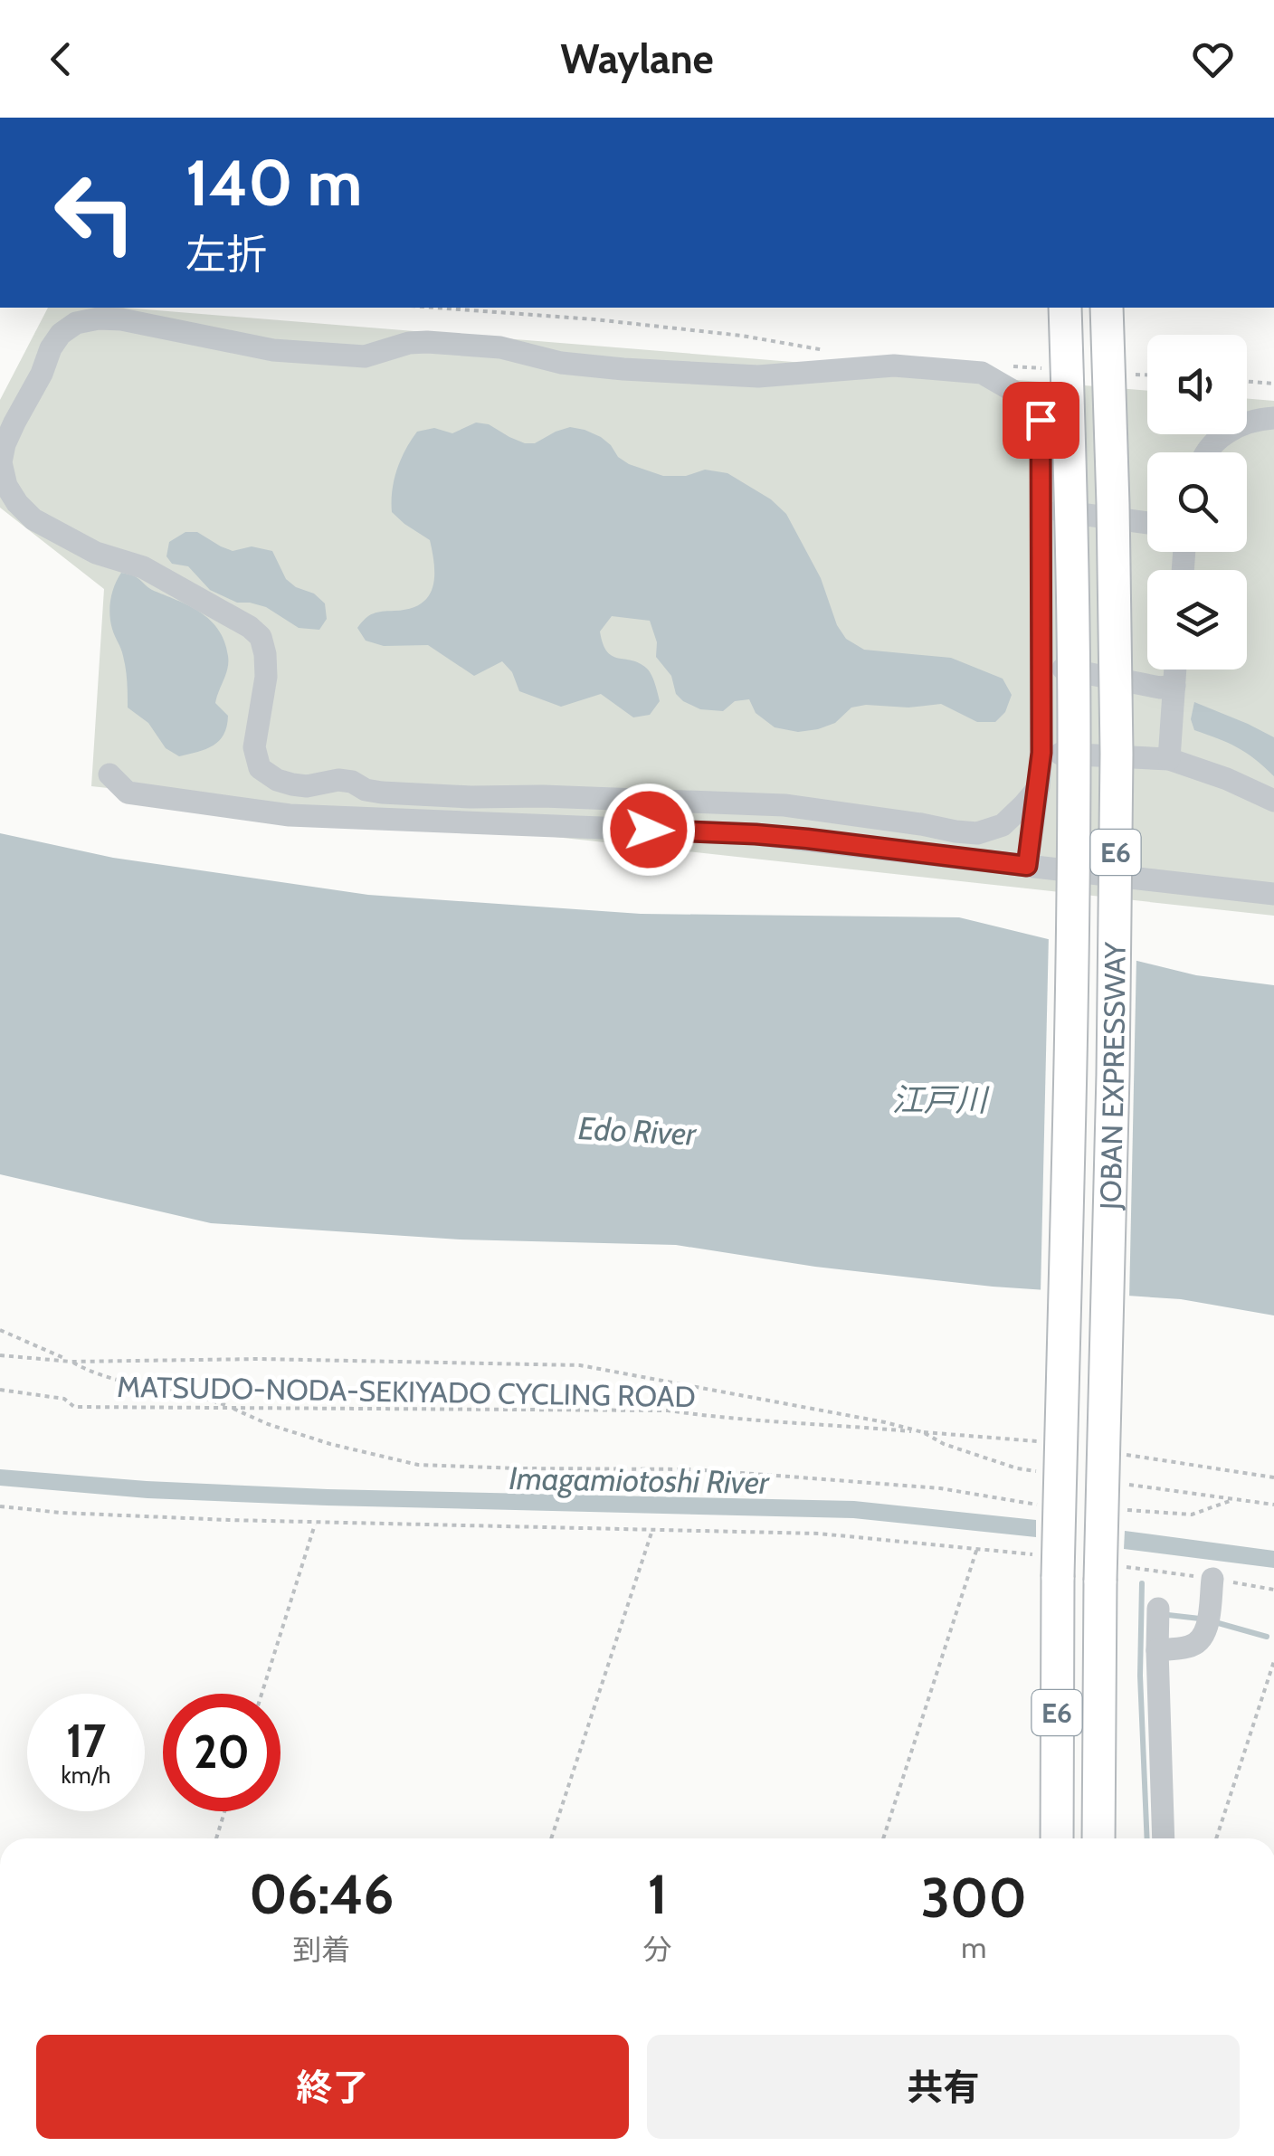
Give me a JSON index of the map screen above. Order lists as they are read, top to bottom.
{
  "streets": {
    "highway": ["E6", "JOBAN EXPRESSWAY"],
    "path": ["MATSUDO-NODA-SEKIYADO CYCLING ROAD"]
  },
  "water": ["江戸川", "Edo River", "Imagamiotoshi River"],
  "page": {
    "header": "Waylane",
    "turn": ["140 m", "左折"],
    "speed": "17 km/h",
    "limit": "20",
    "eta": [
      "06:46",
      "到着",
      "1",
      "分",
      "300",
      "m"
    ],
    "buttons": ["終了", "共有"]
  }
}
